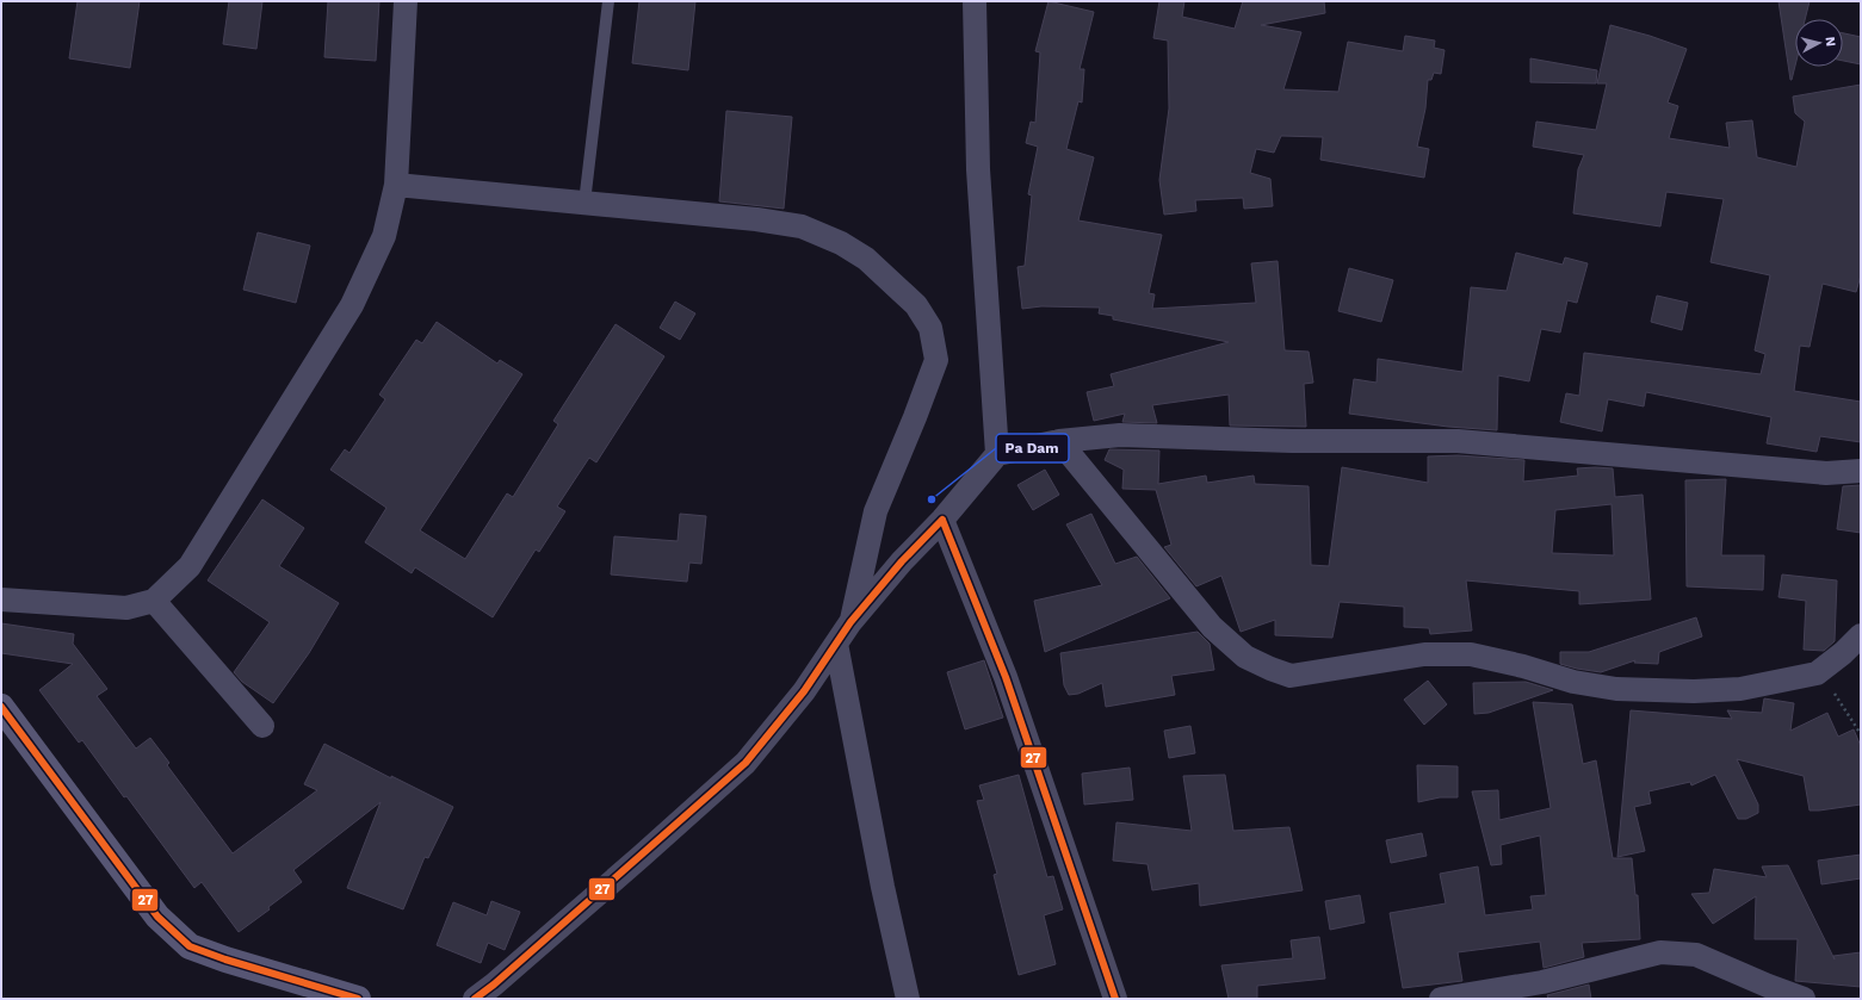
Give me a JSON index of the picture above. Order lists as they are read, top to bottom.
{
  "places": ["Pa Dam"],
  "lines": ["transit line 27"],
  "north": "right"
}
